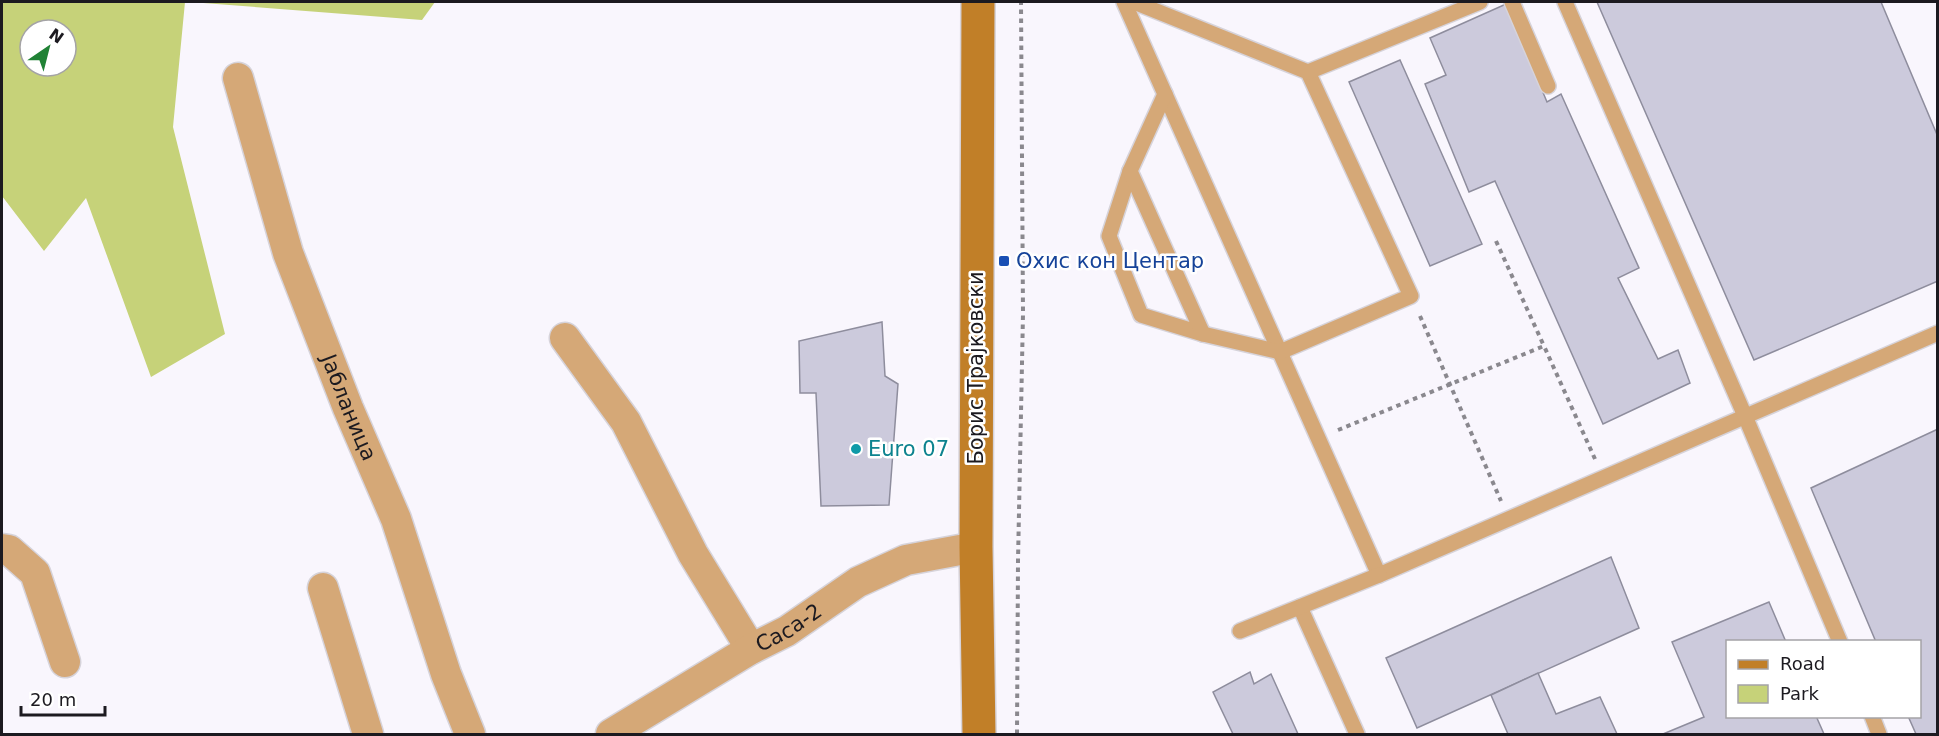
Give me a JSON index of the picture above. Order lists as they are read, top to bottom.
{
  "streets": {
    "main road": ["Борис Трајковски"],
    "street": ["Јабланица", "Саса-2"]
  },
  "crossings": [
    ["Борис Трајковски", "Саса-2"]
  ],
  "places": {
    "transit": ["Охис кон Центар"],
    "other": ["Euro 07"]
  },
  "legend": ["Road", "Park"],
  "scale_bar": "20 m",
  "north": "top right"
}
